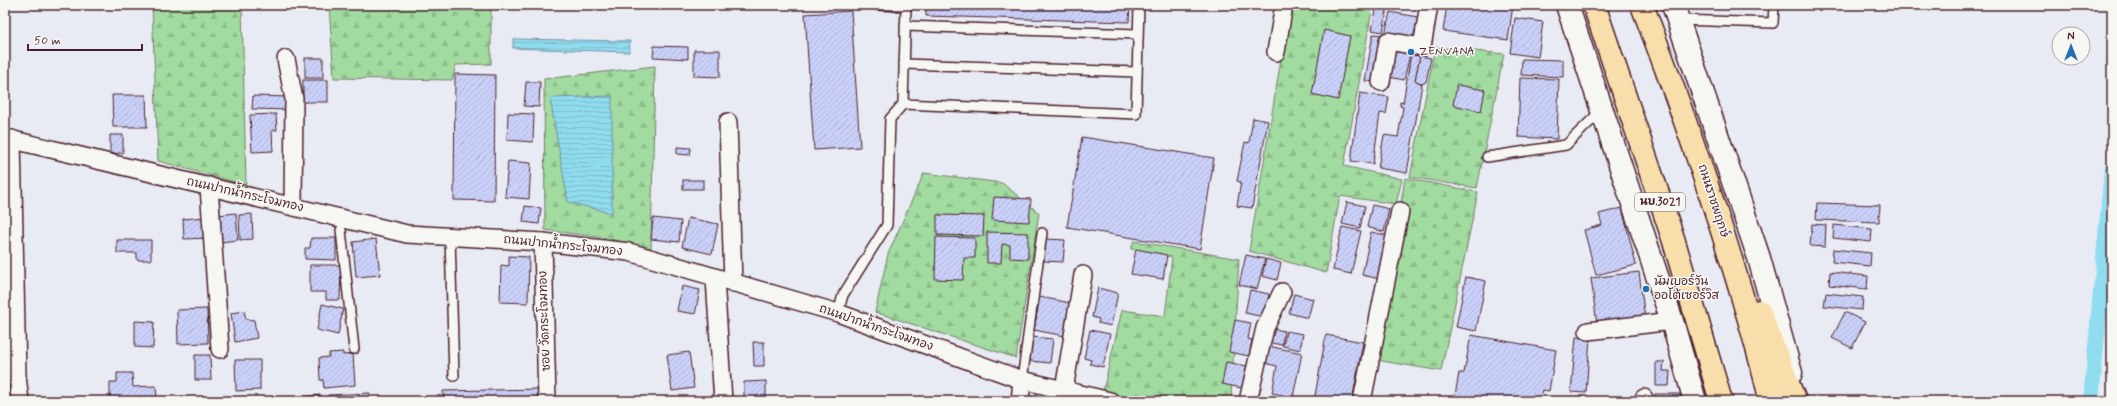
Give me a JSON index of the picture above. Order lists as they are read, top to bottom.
{
  "streets": {
    "main road": ["ถนนราชพฤกษ์", "นบ.3021"],
    "street": ["ถนนปากน้ำกระโจมทอง", "ซอย วัดกระโจมทอง"]
  },
  "crossings": [
    ["ถนนปากน้ำกระโจมทอง", "ซอย วัดกระโจมทอง"]
  ],
  "places": ["ZENVANA", "นัมเบอร์วัน ออโต้เซอร์วิส"],
  "scale_bar": "50 m",
  "north": "top"
}
